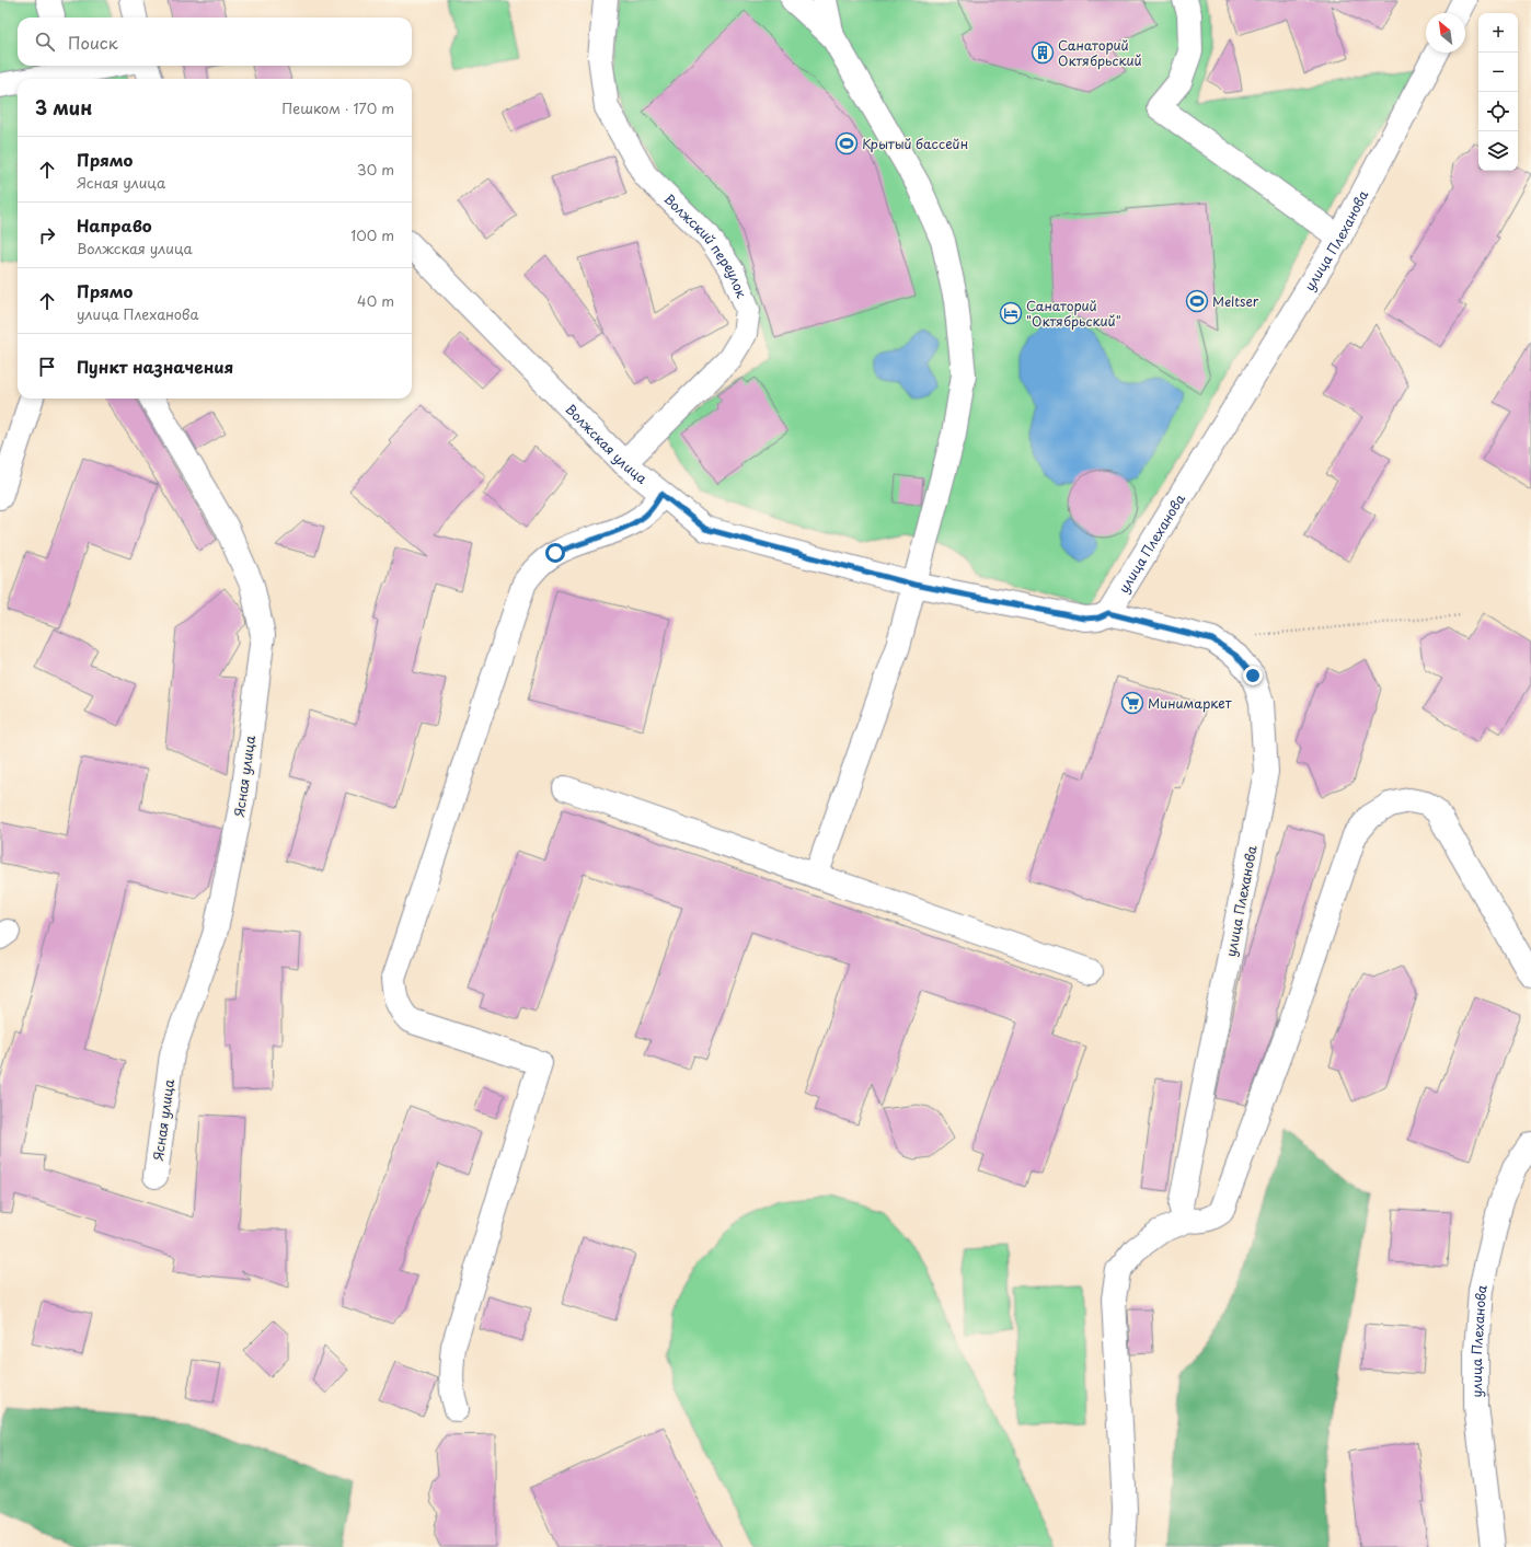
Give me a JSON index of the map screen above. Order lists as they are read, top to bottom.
{
  "streets": {
    "street": [
      "улица Плеханова",
      "Волжский переулок",
      "Волжская улица",
      "Ясная улица"
    ]
  },
  "crossings": [
    ["улица Плеханова", "Волжская улица"],
    ["Волжский переулок", "Волжская улица"]
  ],
  "places": {
    "building": ["Санаторий Октябрьский"],
    "sports": ["Крытый бассейн", "Meltser"],
    "hotel": ["Санаторий \"Октябрьский\""],
    "supermarket": ["Минимаркет"]
  },
  "north": "top left",
  "page": {
    "map_buttons": ["+", "−"],
    "search": "Поиск",
    "heading": ["3 мин", "Пешком · 170 m"],
    "list": [
      ["Прямо", "Ясная улица", "30 m"],
      ["Направо", "Волжская улица", "100 m"],
      ["Прямо", "улица Плеханова", "40 m"],
      "Пункт назначения"
    ]
  }
}
